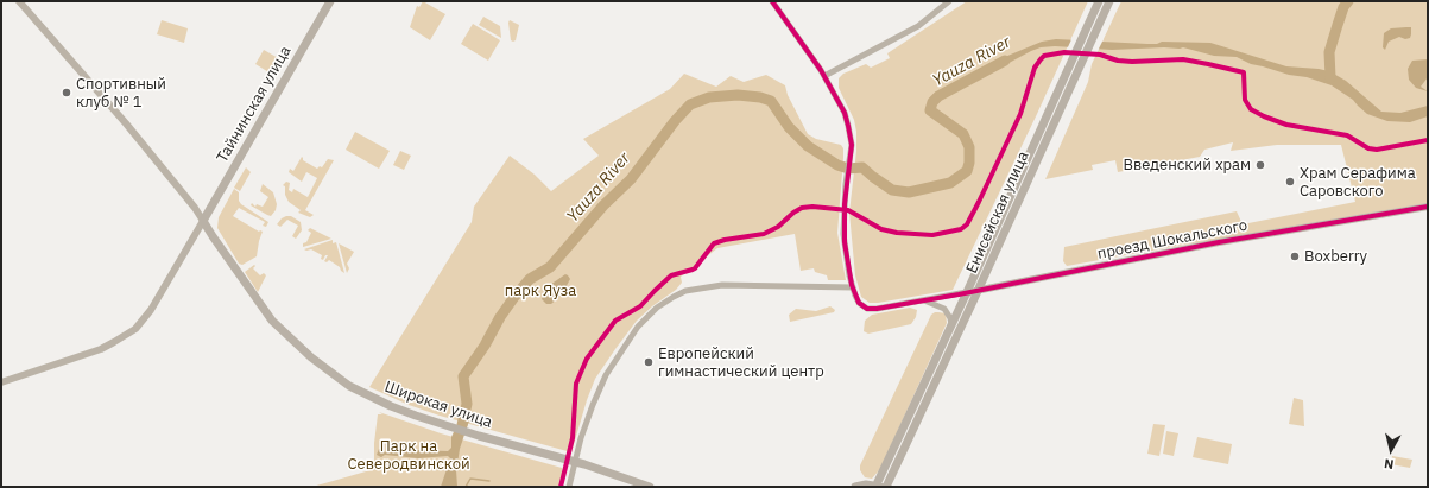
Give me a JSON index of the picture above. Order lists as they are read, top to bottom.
{
  "streets": {
    "main road": ["Тайнинская улица", "Енисейская улица", "Широкая улица"],
    "street": ["проезд Шокальского"]
  },
  "crossings": [
    ["Тайнинская улица", "Широкая улица"],
    ["Енисейская улица", "проезд Шокальского"]
  ],
  "water": ["Yauza River"],
  "parks": ["парк Яуза", "Парк на Северодвинской"],
  "places": [
    "Спортивный клуб № 1",
    "Введенский храм",
    "Храм Серафима Саровского",
    "Boxberry",
    "Европейский гимнастический центр"
  ],
  "north": "bottom"
}
